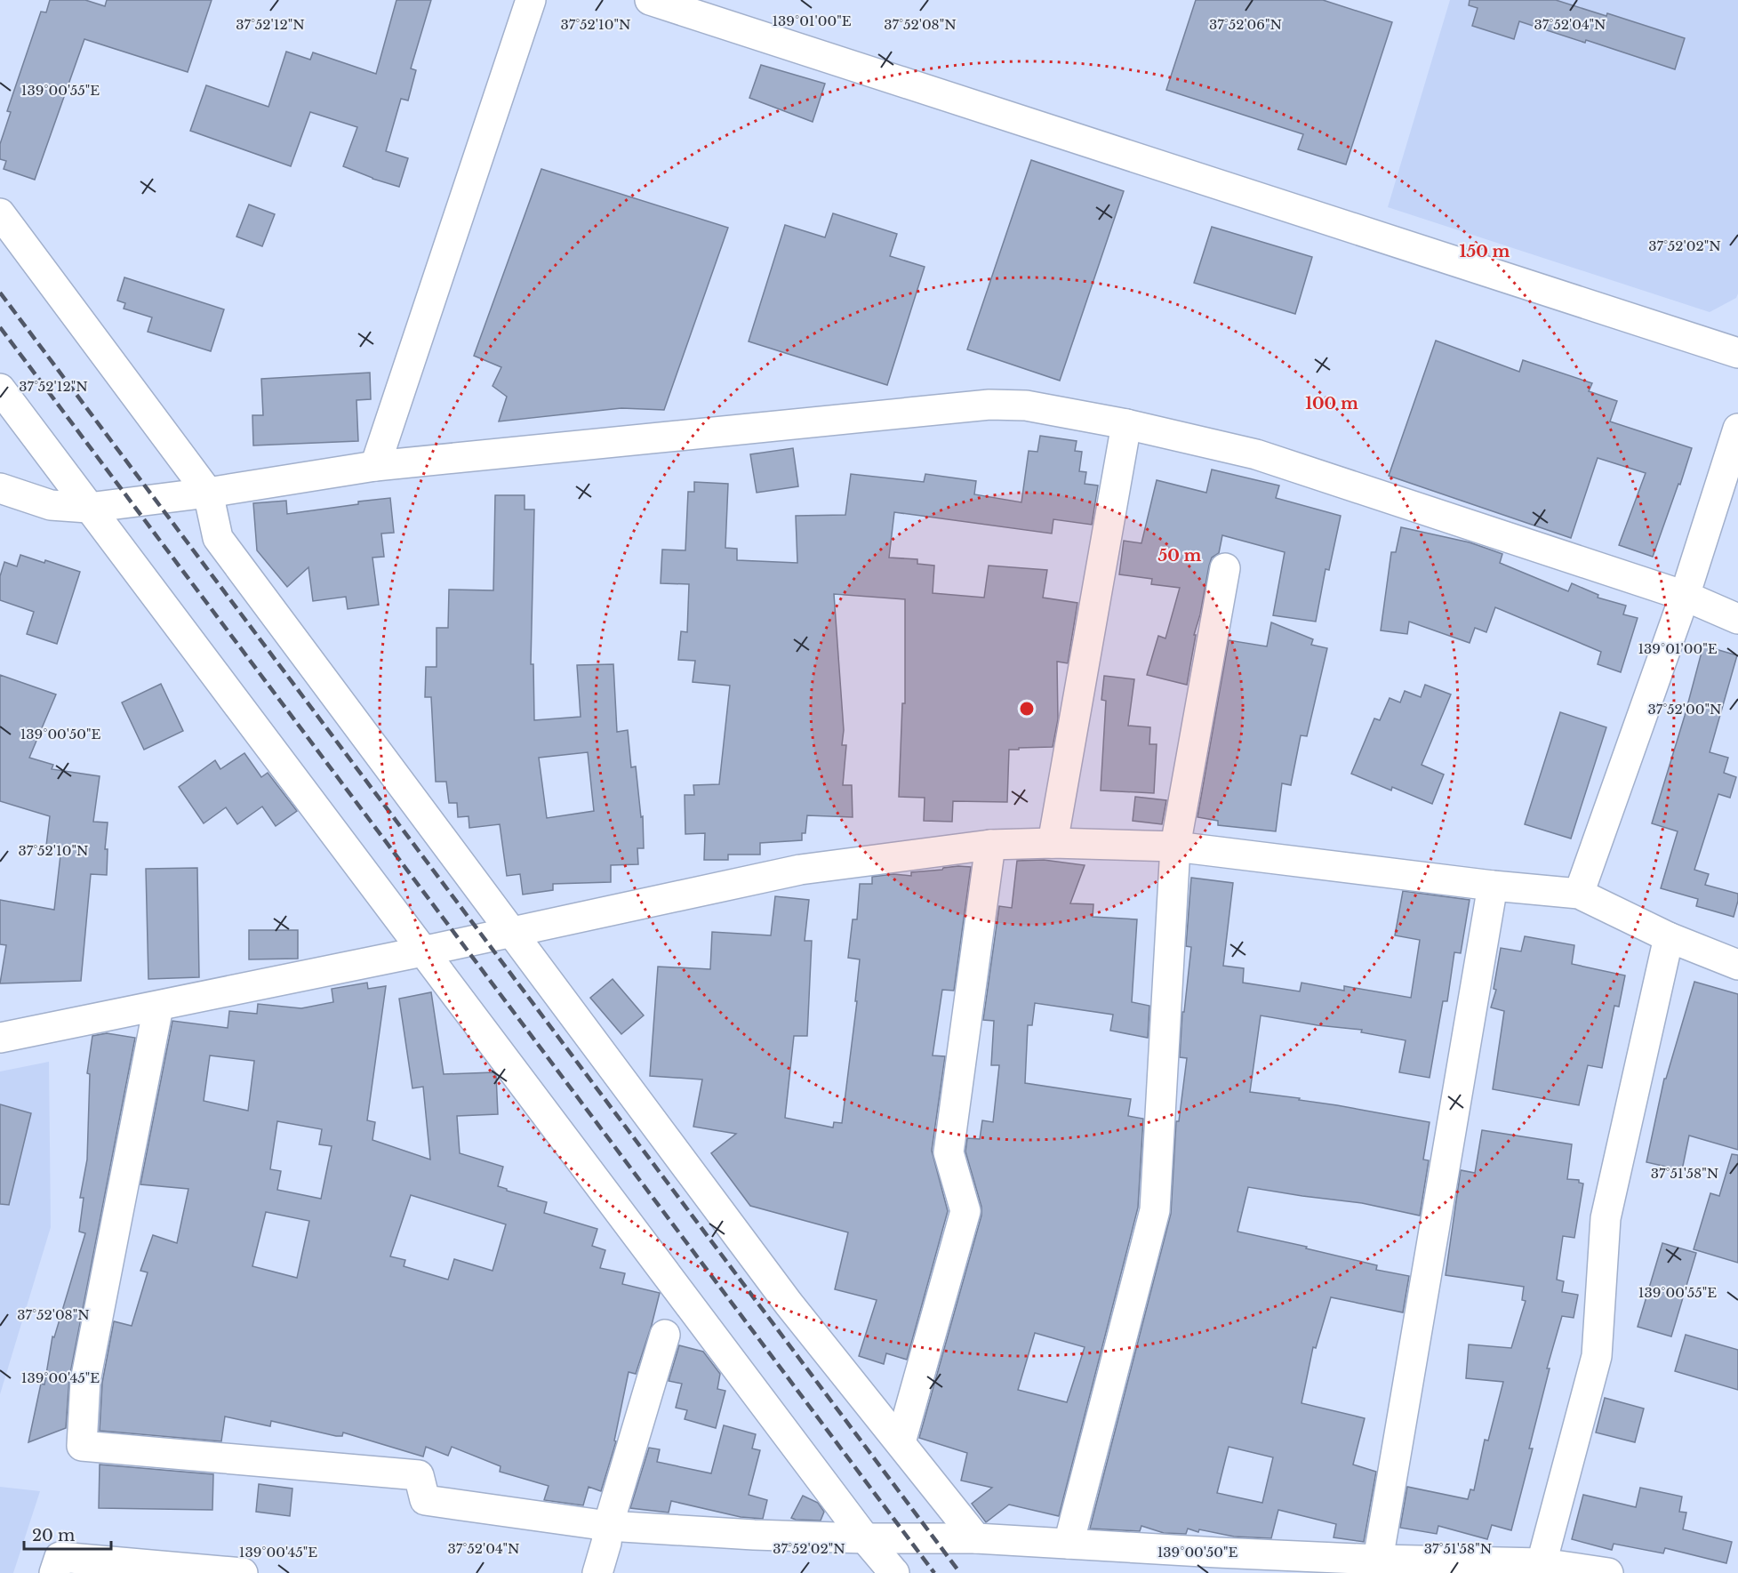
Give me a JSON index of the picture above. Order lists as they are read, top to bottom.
{
  "scale_bar": "20 m",
  "coordinates": [
    "139°01'00\"E",
    "37°52'12\"N",
    "37°52'10\"N",
    "37°52'08\"N",
    "37°52'06\"N",
    "37°52'04\"N",
    "139°00'55\"E",
    "37°52'02\"N",
    "37°52'00\"N",
    "139°00'50\"E",
    "37°51'58\"N",
    "139°00'45\"E"
  ],
  "rings": ["150 m", "100 m", "50 m"]
}
